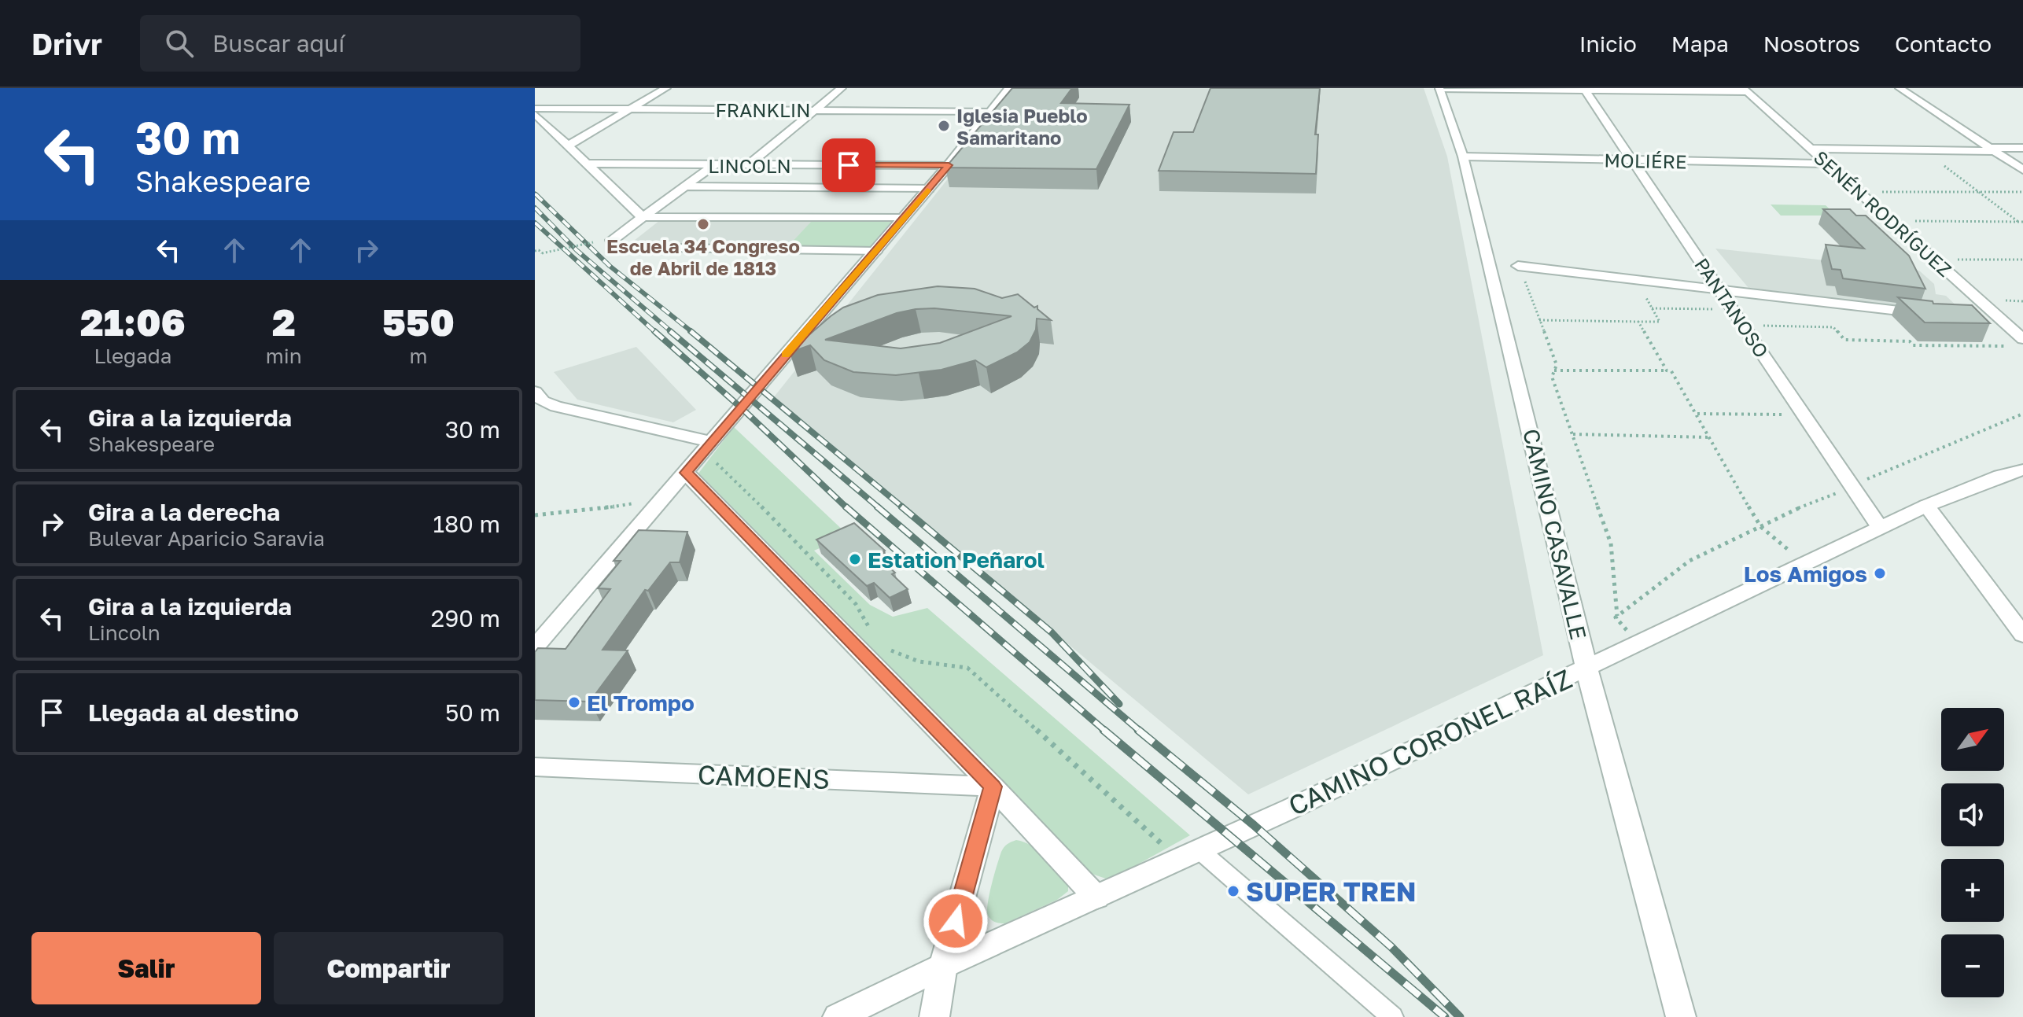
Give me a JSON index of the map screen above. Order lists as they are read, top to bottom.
{
  "streets": {
    "street": [
      "FRANKLIN",
      "MOLIÉRE",
      "LINCOLN",
      "SENÉN RODRÍGUEZ",
      "PANTANOSO",
      "CAMINO CASAVALLE",
      "CAMINO CORONEL RAÍZ",
      "CAMOENS"
    ]
  },
  "crossings": [
    ["MOLIÉRE", "SENÉN RODRÍGUEZ"],
    ["MOLIÉRE", "PANTANOSO"],
    ["MOLIÉRE", "CAMINO CASAVALLE"],
    ["PANTANOSO", "CAMINO CORONEL RAÍZ"],
    ["CAMINO CASAVALLE", "CAMINO CORONEL RAÍZ"]
  ],
  "places": [
    "Iglesia Pueblo Samaritano",
    "Escuela 34 Congreso de Abril de 1813",
    "Estation Peñarol",
    "Los Amigos",
    "El Trompo",
    "SUPER TREN"
  ],
  "north": "top right",
  "page": {
    "header": "Drivr",
    "search": "Buscar aquí",
    "nav": [
      "Inicio",
      "Mapa",
      "Nosotros",
      "Contacto"
    ],
    "turn": ["30 m", "Shakespeare"],
    "eta": [
      "21:06",
      "Llegada",
      "2",
      "min",
      "550",
      "m"
    ],
    "list": [
      {
        "name": "Gira a la izquierda",
        "note": "Shakespeare",
        "value": "30 m"
      },
      {
        "name": "Gira a la derecha",
        "note": "Bulevar Aparicio Saravia",
        "value": "180 m"
      },
      {
        "name": "Gira a la izquierda",
        "note": "Lincoln",
        "value": "290 m"
      },
      {
        "name": "Llegada al destino",
        "value": "50 m"
      }
    ],
    "map_buttons": ["+", "−"],
    "buttons": ["Salir", "Compartir"]
  }
}
